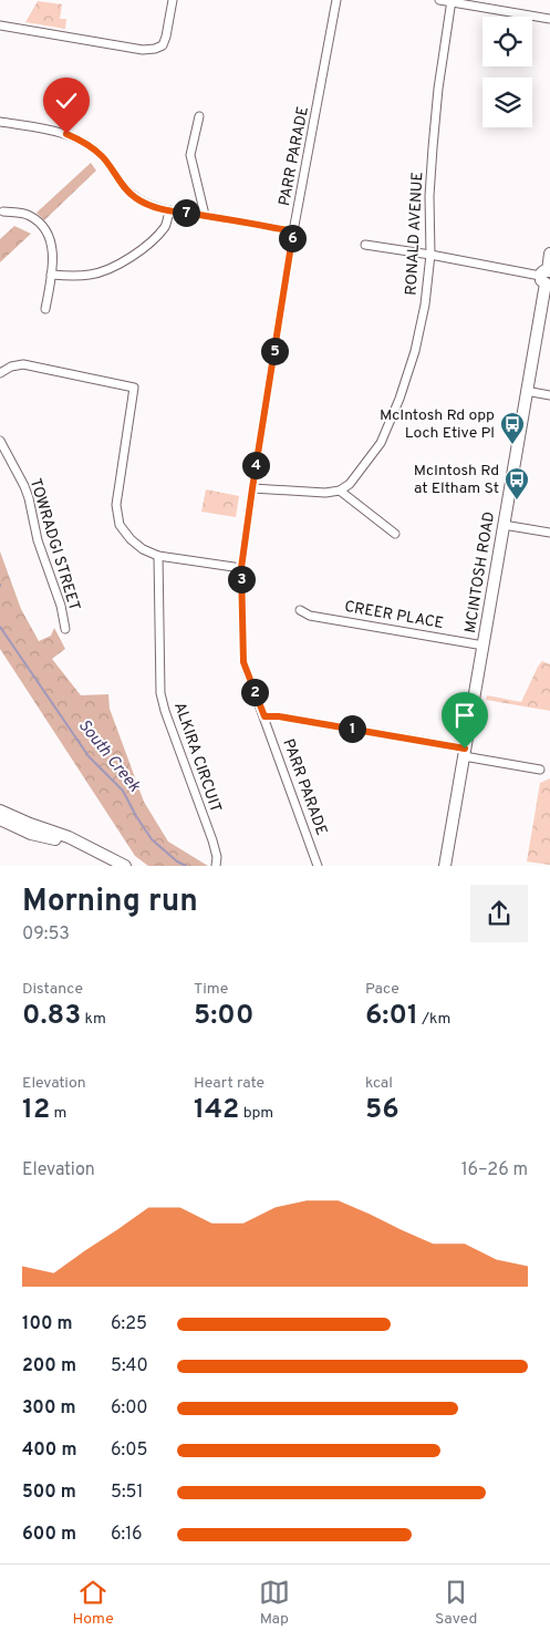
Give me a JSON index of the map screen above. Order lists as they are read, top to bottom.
{
  "streets": {
    "street": [
      "PARR PARADE",
      "RONALD AVENUE",
      "TOWRADGI STREET",
      "MCINTOSH ROAD",
      "CREER PLACE",
      "ALKIRA CIRCUIT"
    ]
  },
  "crossings": [
    ["MCINTOSH ROAD", "CREER PLACE"]
  ],
  "water": ["South Creek"],
  "places": {
    "bus stop": ["McIntosh Rd opp Loch Etive Pl", "McIntosh Rd at Eltham St"]
  },
  "page": {
    "pins": [
      "7",
      "6",
      "5",
      "4",
      "3",
      "2",
      "1"
    ],
    "heading": ["Morning run", "09:53"],
    "stats": [
      ["Distance", "0.83 km"],
      ["Time", "5:00"],
      ["Pace", "6:01 /km"],
      ["Elevation", "12 m"],
      ["Heart rate", "142 bpm"],
      ["kcal", "56"]
    ],
    "chart": ["Elevation", "16–26 m"],
    "list": [
      {
        "name": "100 m",
        "note": "6:25"
      },
      {
        "name": "200 m",
        "note": "5:40"
      },
      {
        "name": "300 m",
        "note": "6:00"
      },
      {
        "name": "400 m",
        "note": "6:05"
      },
      {
        "name": "500 m",
        "note": "5:51"
      },
      {
        "name": "600 m",
        "note": "6:16"
      }
    ],
    "tabs": ["Home", "Map", "Saved"]
  }
}
